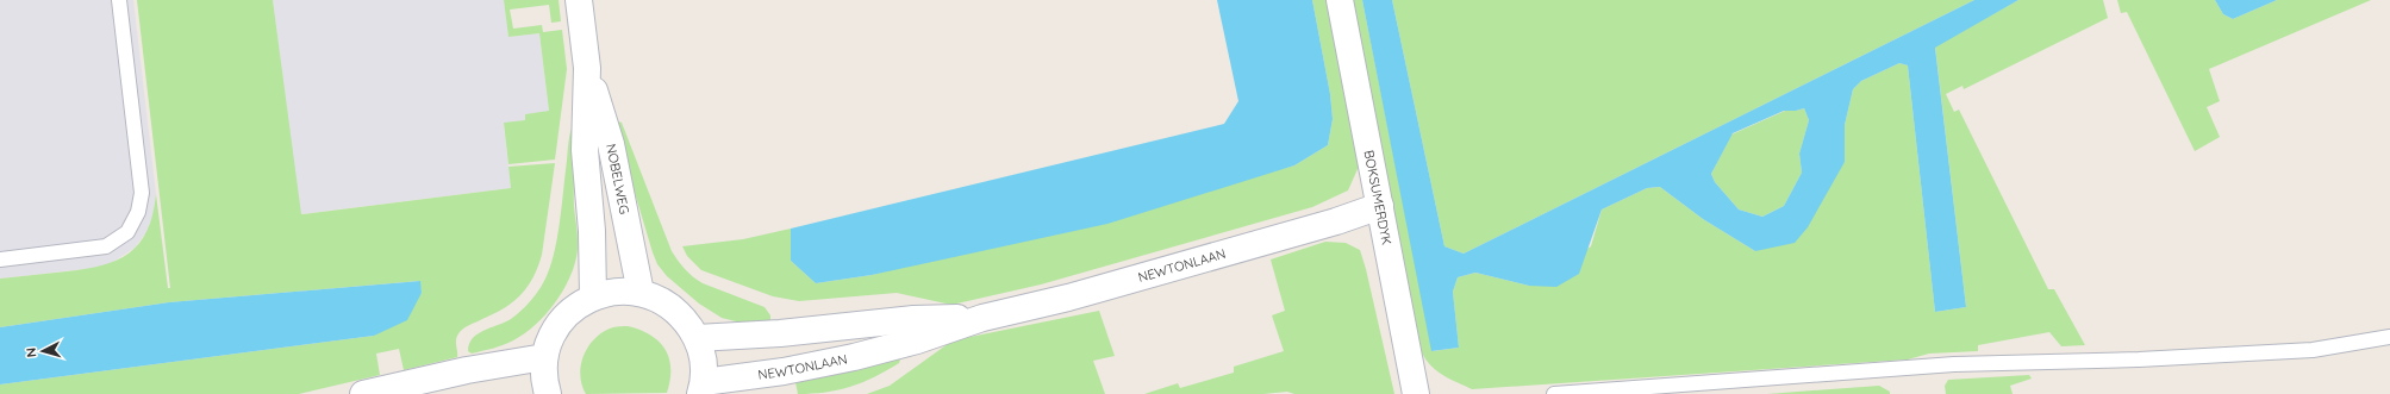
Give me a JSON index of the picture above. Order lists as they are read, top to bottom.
{
  "streets": {
    "street": ["NOBELWEG", "BOKSUMERDYK", "NEWTONLAAN"]
  },
  "crossings": [
    ["BOKSUMERDYK", "NEWTONLAAN"]
  ],
  "north": "left"
}
